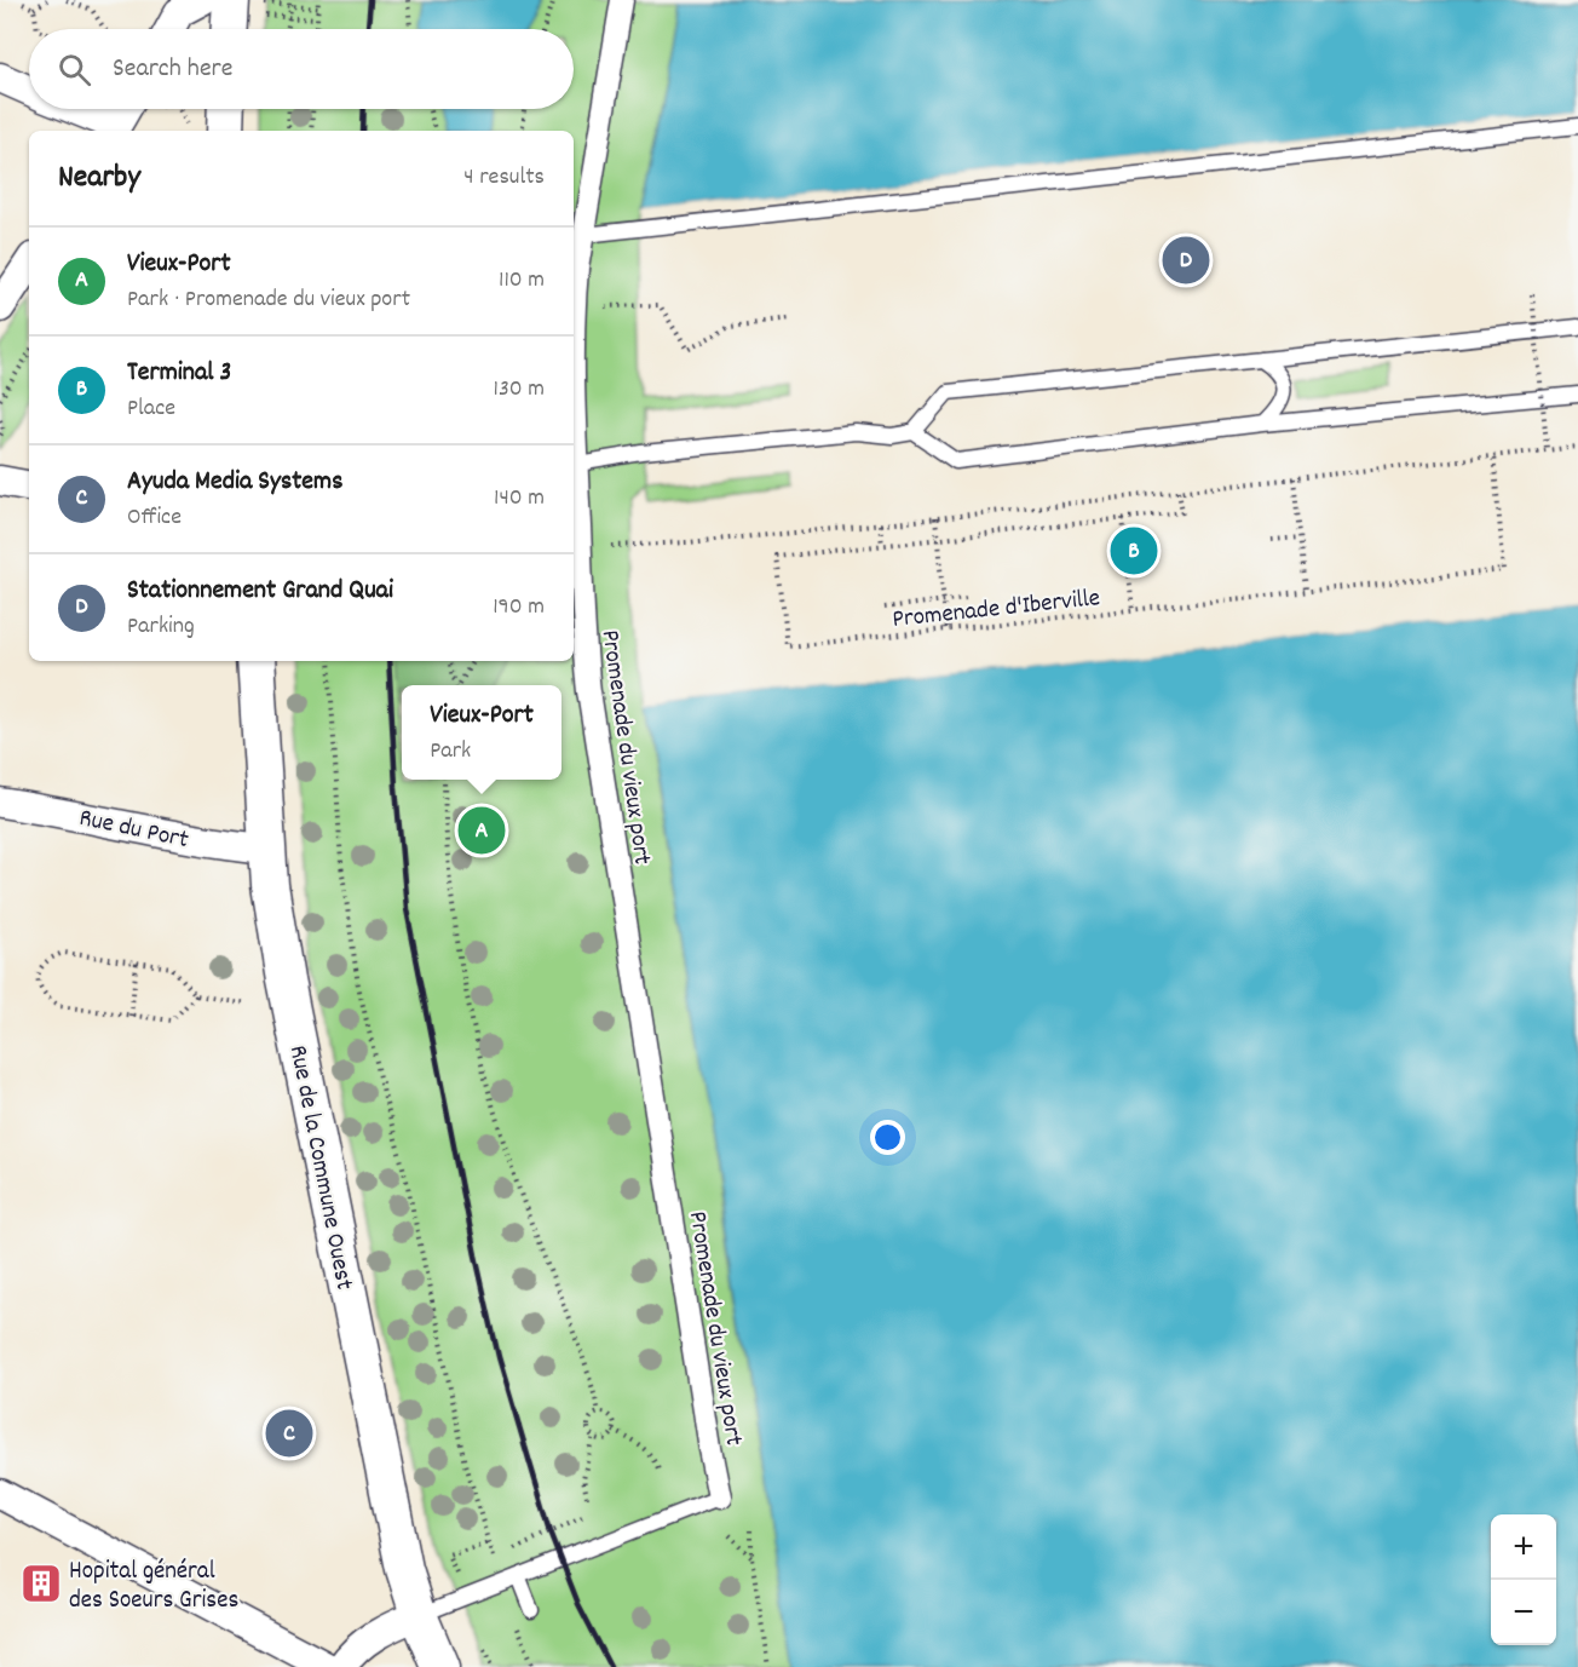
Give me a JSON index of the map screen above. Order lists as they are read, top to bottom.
{
  "streets": {
    "street": ["Promenade du vieux port", "Rue du Port", "Rue de la Commune Ouest"],
    "path": ["Promenade d'Iberville"]
  },
  "crossings": [
    ["Rue du Port", "Rue de la Commune Ouest"]
  ],
  "places": {
    "building": ["Hopital général des Soeurs Grises"]
  },
  "page": {
    "search": "Search here",
    "heading": ["Nearby", "4 results"],
    "list": [
      {
        "mark": "A",
        "name": "Vieux-Port",
        "note": "Park · Promenade du vieux port",
        "value": "110 m"
      },
      {
        "mark": "B",
        "name": "Terminal 3",
        "note": "Place",
        "value": "130 m"
      },
      {
        "mark": "C",
        "name": "Ayuda Media Systems",
        "note": "Office",
        "value": "140 m"
      },
      {
        "mark": "D",
        "name": "Stationnement Grand Quai",
        "note": "Parking",
        "value": "190 m"
      }
    ],
    "pins": [
      "D",
      "B",
      "A",
      "C"
    ],
    "popup": ["Vieux-Port", "Park"],
    "map_buttons": ["+", "−"]
  }
}
